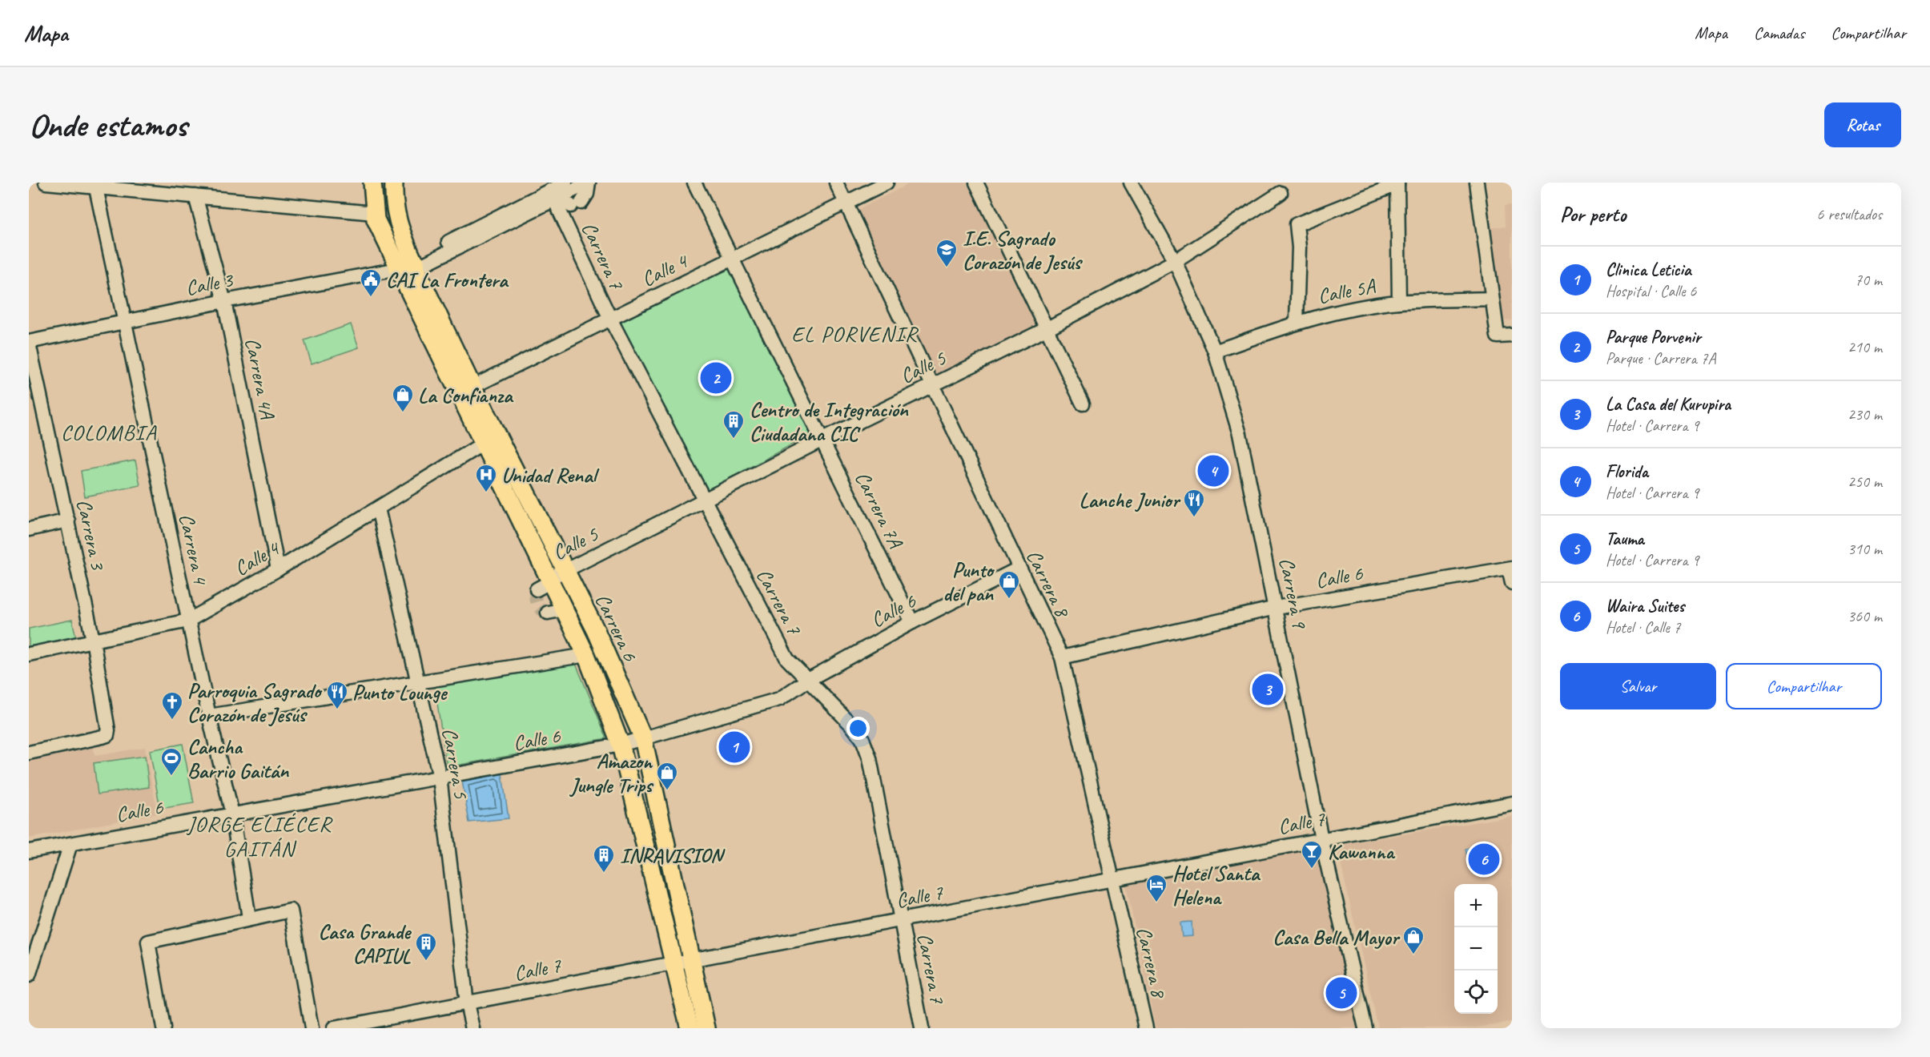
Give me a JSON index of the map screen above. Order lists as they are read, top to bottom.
{
  "streets": {
    "main road": ["Carrera 6"],
    "street": [
      "Carrera 7",
      "Calle 4",
      "Calle 3",
      "Calle 5A",
      "Calle 5",
      "Carrera 4A",
      "Carrera 7A",
      "Carrera 3",
      "Carrera 4",
      "Calle 6",
      "Carrera 8",
      "Carrera 9",
      "Carrera 5",
      "Calle 7"
    ]
  },
  "crossings": [
    ["Carrera 7", "Calle 4"],
    ["Carrera 7", "Calle 3"],
    ["Carrera 7", "Calle 5"],
    ["Carrera 7", "Calle 6"],
    ["Carrera 7", "Calle 7"],
    ["Calle 4", "Carrera 4A"],
    ["Calle 4", "Carrera 7A"],
    ["Calle 4", "Carrera 3"],
    ["Calle 4", "Carrera 4"],
    ["Calle 4", "Carrera 8"],
    ["Calle 4", "Carrera 6"],
    ["Calle 4", "Carrera 5"],
    ["Calle 3", "Carrera 4A"],
    ["Calle 3", "Carrera 3"],
    ["Calle 3", "Carrera 4"],
    ["Calle 3", "Carrera 6"],
    ["Calle 5A", "Carrera 9"],
    ["Calle 5", "Carrera 7A"],
    ["Calle 5", "Carrera 8"],
    ["Calle 5", "Carrera 9"],
    ["Calle 5", "Carrera 6"],
    ["Carrera 7A", "Calle 6"],
    ["Carrera 4", "Calle 6"],
    ["Calle 6", "Carrera 8"],
    ["Calle 6", "Carrera 9"],
    ["Calle 6", "Carrera 6"],
    ["Calle 6", "Carrera 5"],
    ["Carrera 8", "Calle 7"],
    ["Carrera 9", "Calle 7"],
    ["Carrera 6", "Calle 7"],
    ["Carrera 5", "Calle 7"]
  ],
  "districts": ["EL PORVENIR", "COLOMBIA", "JORGE ELIÉCER GAITÁN"],
  "places": {
    "school or university": ["I.E. Sagrado Corazón de Jesús"],
    "public building": ["CAI La Frontera"],
    "shop": [
      "La Confianza",
      "Punto del pan",
      "Amazon Jungle Trips",
      "Casa Bella Mayor"
    ],
    "building": ["Centro de Integración Ciudadana CIC", "INRAVISION", "Casa Grande CAPIUL"],
    "hospital": ["Unidad Renal"],
    "restaurant": ["Lanche Junior", "Punto Lounge"],
    "church": ["Parroquia Sagrado Corazón de Jesús"],
    "sports": ["Cancha Barrio Gaitán"],
    "bar": ["Kawanna"],
    "hotel": ["Hotel Santa Helena"]
  },
  "page": {
    "header": "Mapa",
    "nav": ["Mapa", "Camadas", "Compartilhar"],
    "buttons": [
      "Rotas",
      ["Salvar", "Compartilhar"]
    ],
    "title": "Onde estamos",
    "heading": ["Por perto", "6 resultados"],
    "list": [
      {
        "mark": "1",
        "name": "Clinica Leticia",
        "note": "Hospital · Calle 6",
        "value": "70 m"
      },
      {
        "mark": "2",
        "name": "Parque Porvenir",
        "note": "Parque · Carrera 7A",
        "value": "210 m"
      },
      {
        "mark": "3",
        "name": "La Casa del Kurupira",
        "note": "Hotel · Carrera 9",
        "value": "230 m"
      },
      {
        "mark": "4",
        "name": "Florida",
        "note": "Hotel · Carrera 9",
        "value": "250 m"
      },
      {
        "mark": "5",
        "name": "Tauma",
        "note": "Hotel · Carrera 9",
        "value": "310 m"
      },
      {
        "mark": "6",
        "name": "Waira Suites",
        "note": "Hotel · Calle 7",
        "value": "360 m"
      }
    ],
    "pins": [
      "2",
      "4",
      "3",
      "1",
      "6",
      "5"
    ],
    "map_buttons": ["+", "−"]
  }
}
